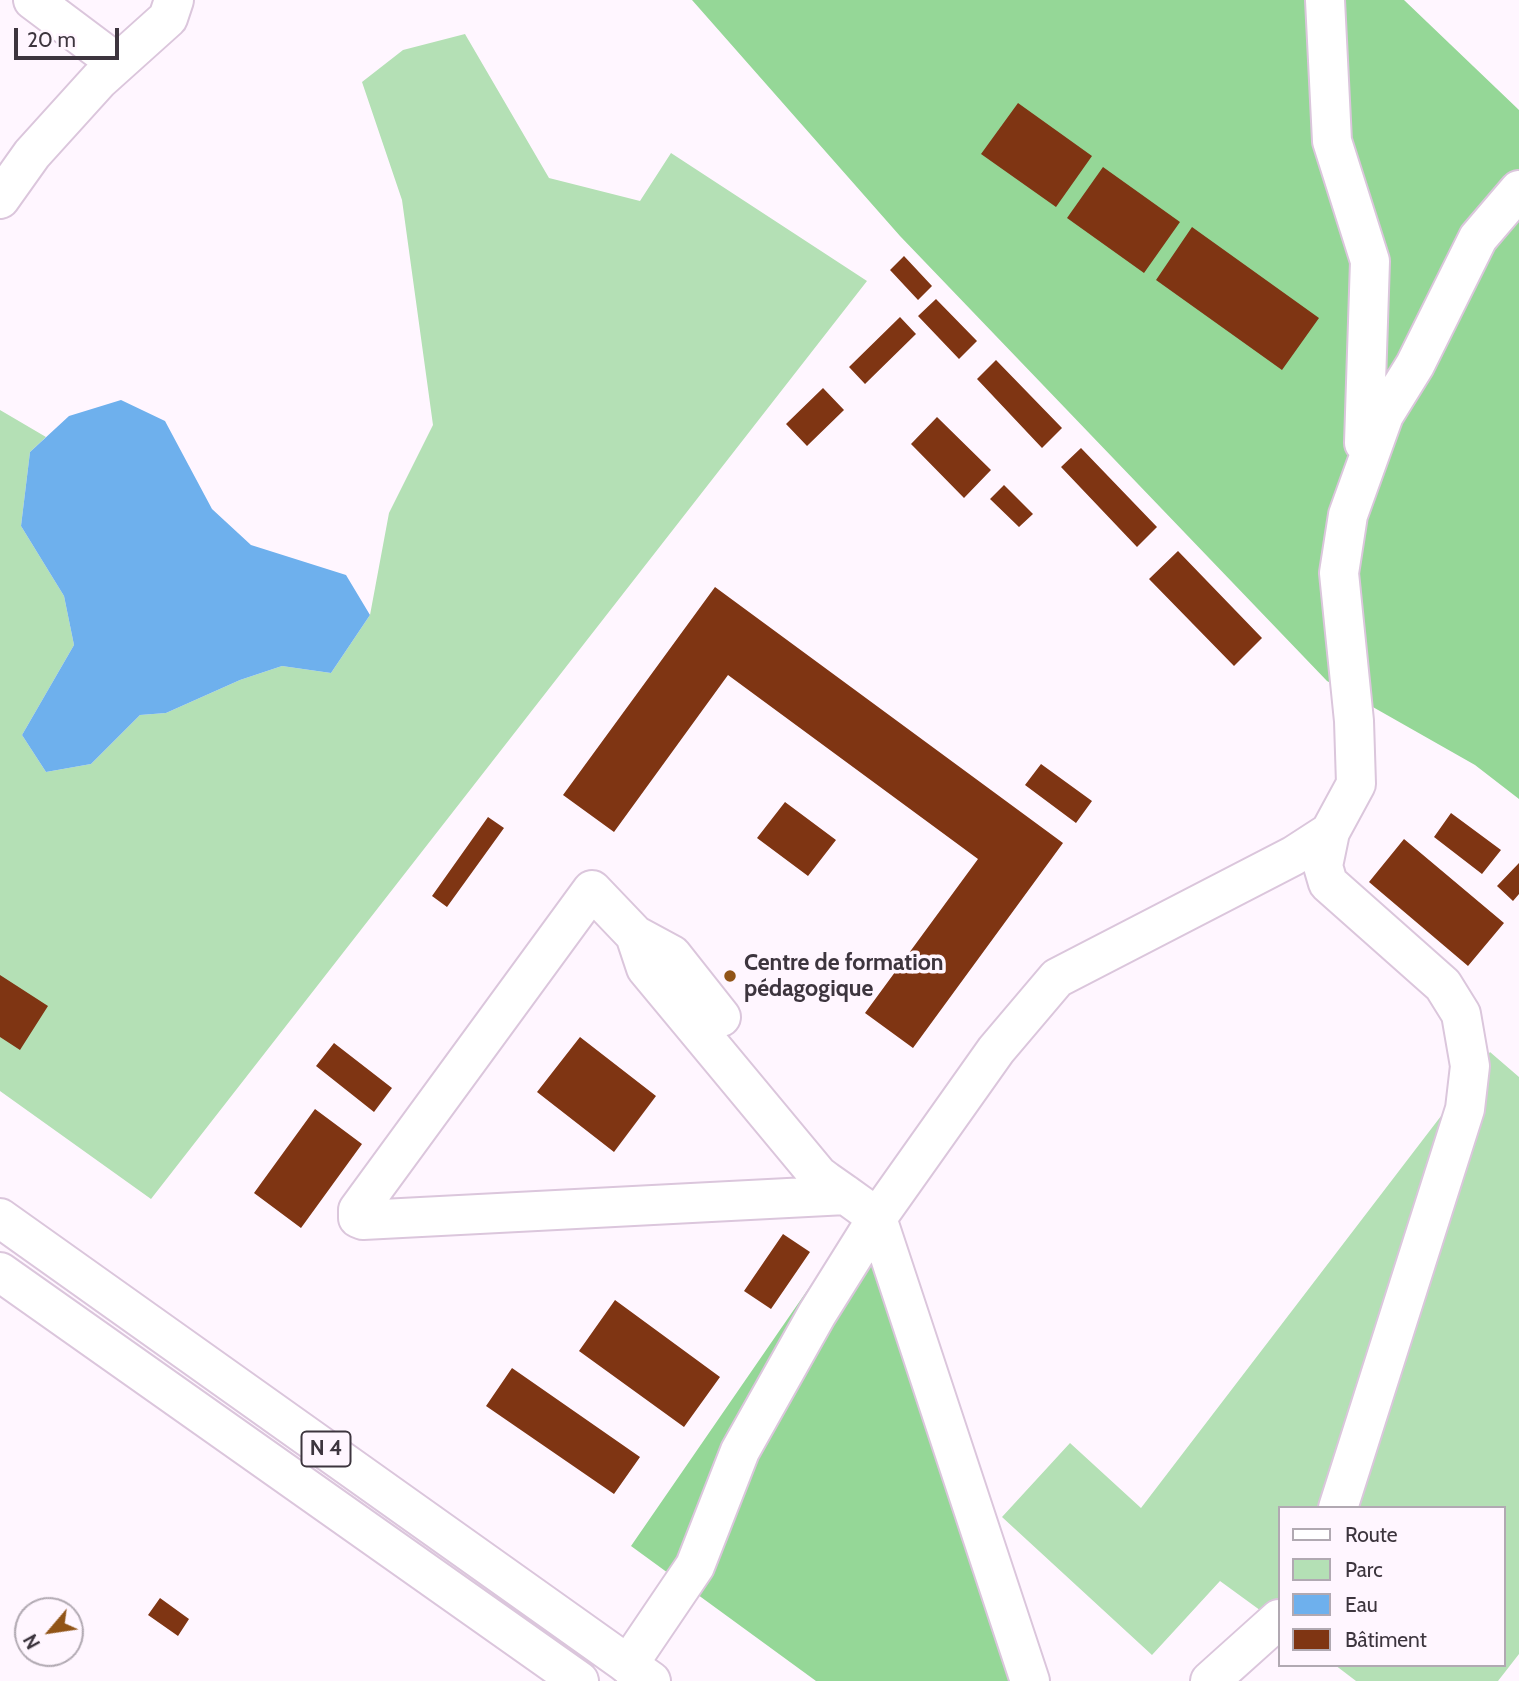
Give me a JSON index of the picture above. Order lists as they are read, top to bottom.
{
  "streets": {
    "main road": ["N 4"]
  },
  "places": ["Centre de formation pédagogique"],
  "legend": [
    "Route",
    "Parc",
    "Eau",
    "Bâtiment"
  ],
  "scale_bar": "20 m",
  "north": "bottom left"
}
